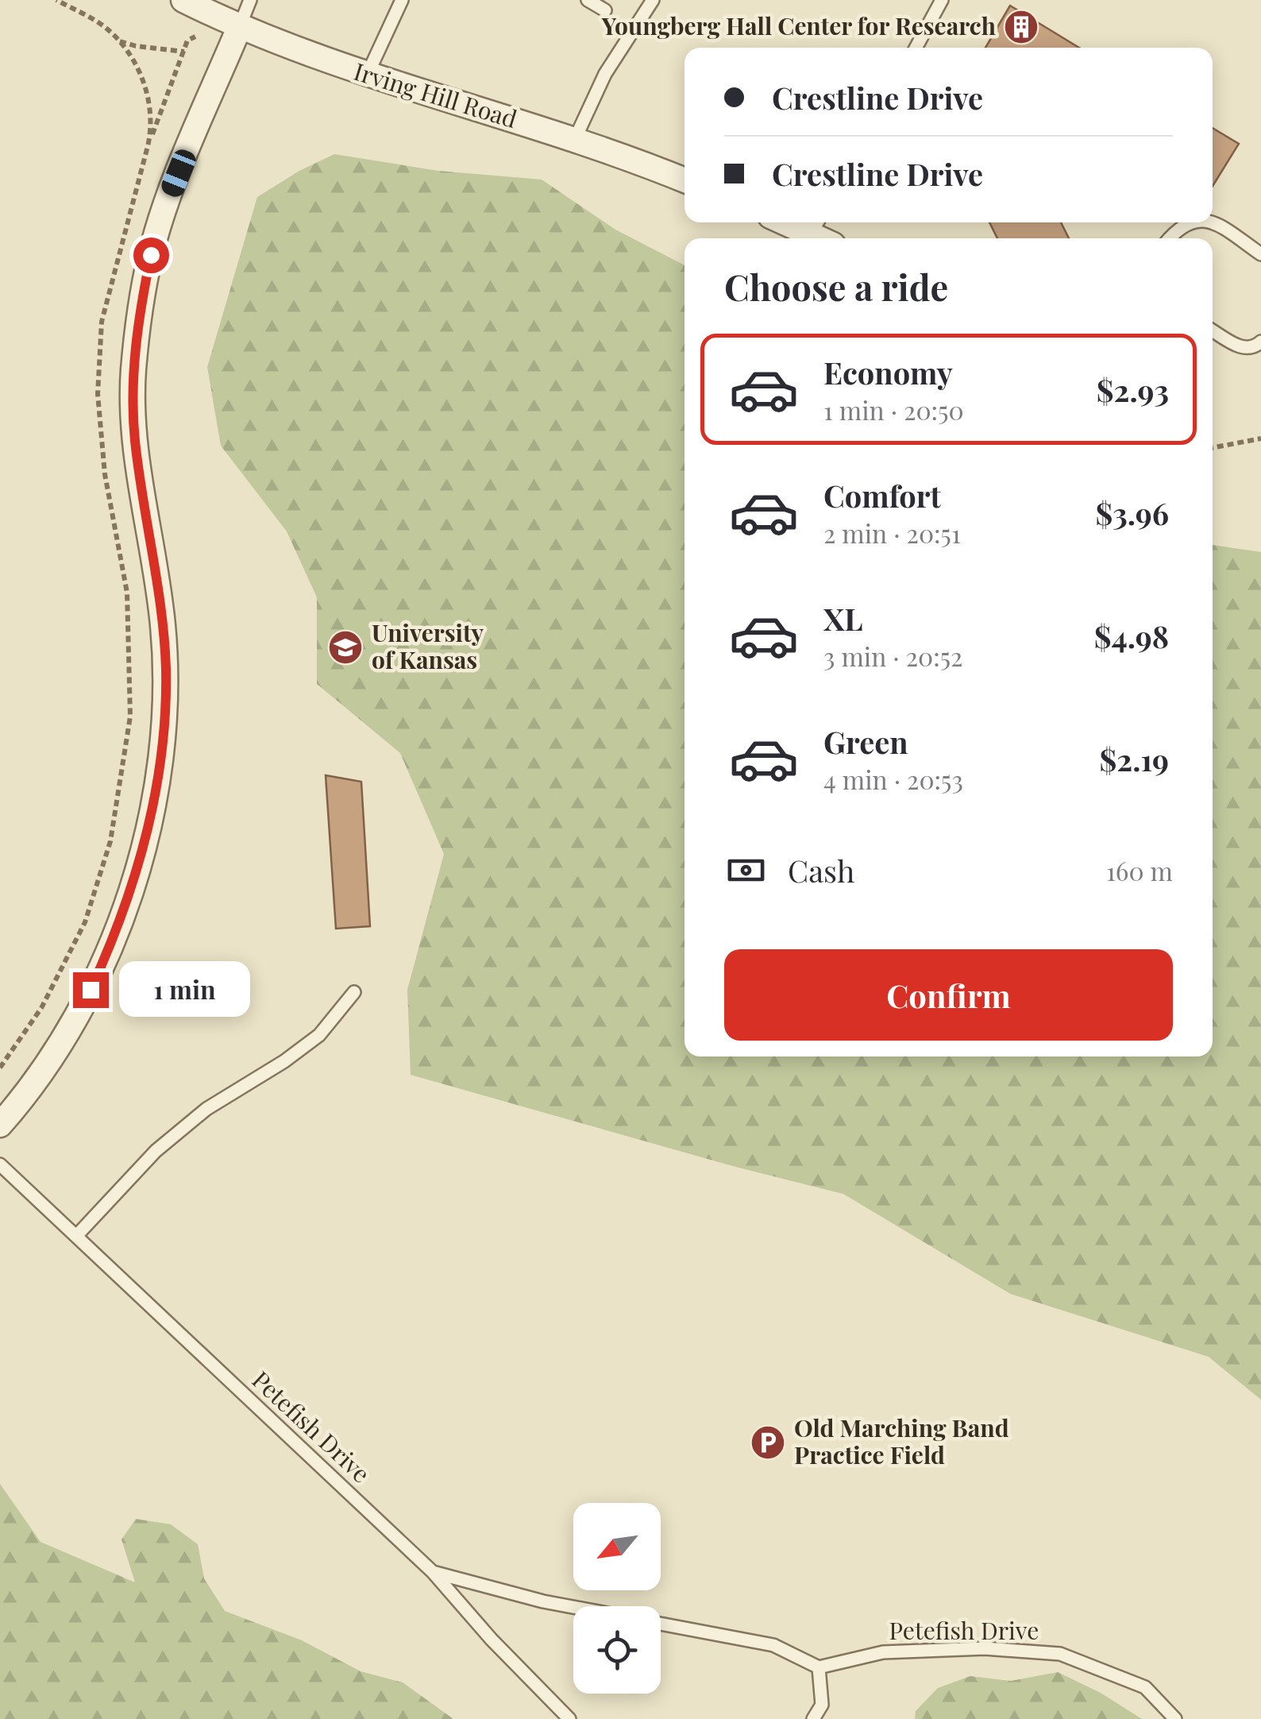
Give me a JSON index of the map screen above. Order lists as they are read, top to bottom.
{
  "streets": {
    "street": ["Irving Hill Road"],
    "lane": ["Petefish Drive"]
  },
  "places": {
    "building": ["Youngberg Hall Center for Research"],
    "school or university": ["University of Kansas"],
    "parking": ["Old Marching Band Practice Field"]
  },
  "north": "bottom left",
  "page": {
    "banner": ["Crestline Drive", "Crestline Drive"],
    "heading": "Choose a ride",
    "list": [
      {
        "name": "Economy",
        "note": "1 min · 20:50",
        "value": "$2.93"
      },
      {
        "name": "Comfort",
        "note": "2 min · 20:51",
        "value": "$3.96"
      },
      {
        "name": "XL",
        "note": "3 min · 20:52",
        "value": "$4.98"
      },
      {
        "name": "Green",
        "note": "4 min · 20:53",
        "value": "$2.19"
      }
    ],
    "pay": ["Cash", "160 m"],
    "buttons": "Confirm",
    "bubble": "1 min"
  }
}
